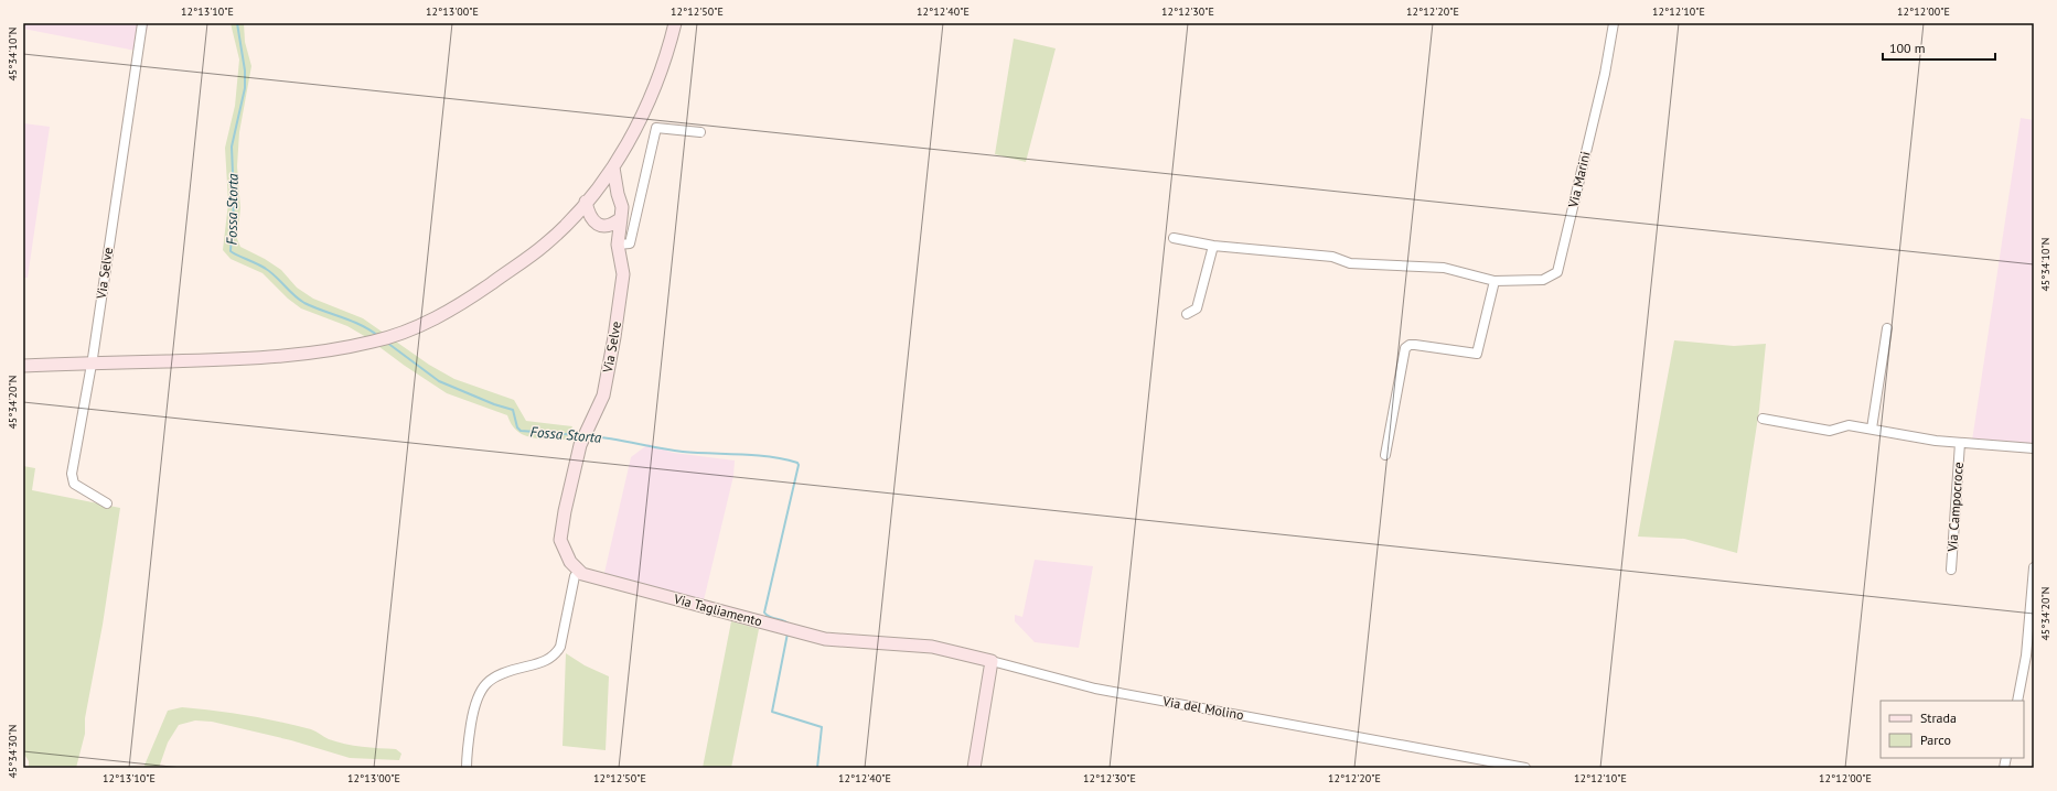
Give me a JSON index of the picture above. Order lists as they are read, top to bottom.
{
  "streets": {
    "street": [
      "Via Marini",
      "Via Selve",
      "Via Campocroce",
      "Via Tagliamento",
      "Via del Molino"
    ]
  },
  "crossings": [
    ["Via Selve", "Via Tagliamento"],
    ["Via Tagliamento", "Via del Molino"]
  ],
  "water": ["Fossa Storta"],
  "legend": ["Strada", "Parco"],
  "scale_bar": "100 m",
  "coordinates": [
    "12°13'10\"E",
    "12°13'00\"E",
    "12°12'50\"E",
    "12°12'40\"E",
    "12°12'30\"E",
    "12°12'20\"E",
    "12°12'10\"E",
    "12°12'00\"E",
    "45°34'10\"N",
    "45°34'20\"N",
    "45°34'30\"N"
  ]
}
